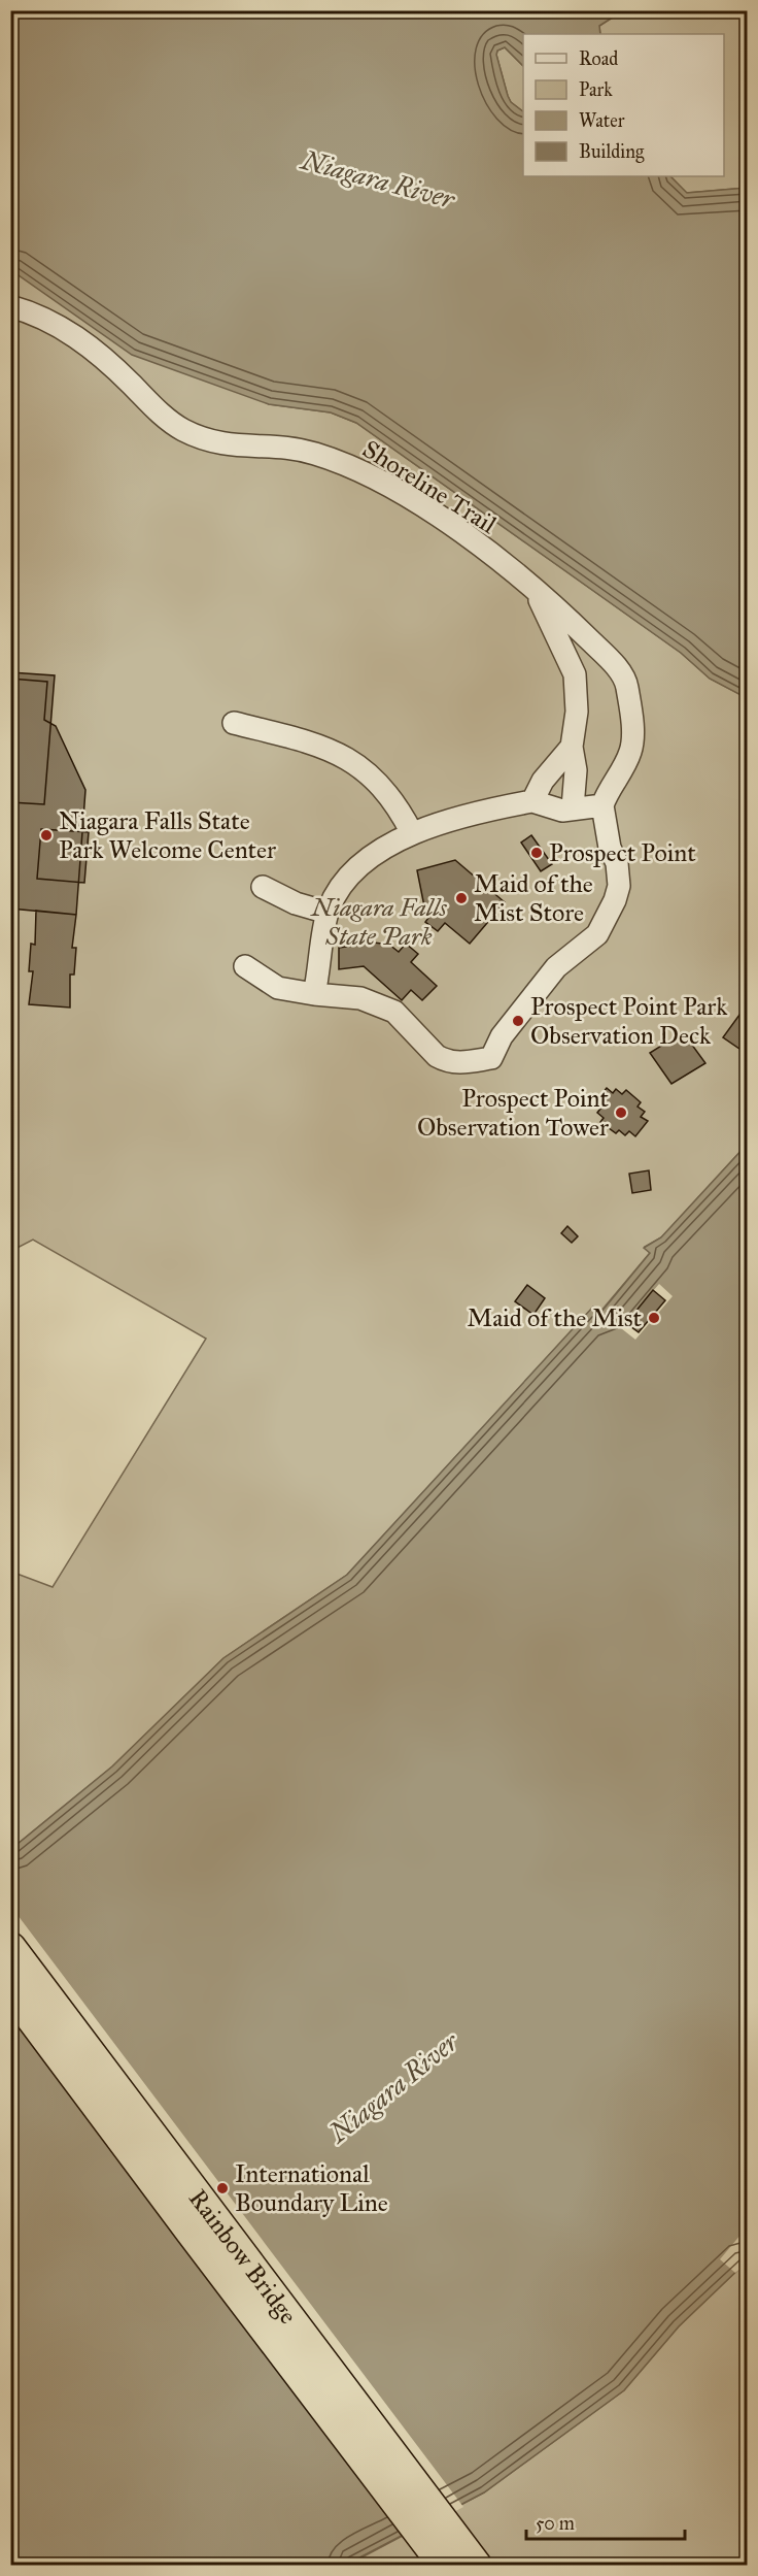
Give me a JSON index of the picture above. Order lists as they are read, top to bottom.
{
  "streets": {
    "highway": ["Rainbow Bridge"],
    "street": ["Shoreline Trail"]
  },
  "water": ["Niagara River"],
  "parks": ["Niagara Falls State Park"],
  "places": [
    "Niagara Falls State Park Welcome Center",
    "Prospect Point",
    "Maid of the Mist Store",
    "Prospect Point Park Observation Deck",
    "Prospect Point Observation Tower",
    "Maid of the Mist",
    "International Boundary Line"
  ],
  "legend": [
    "Road",
    "Park",
    "Water",
    "Building"
  ],
  "scale_bar": "50 m"
}
